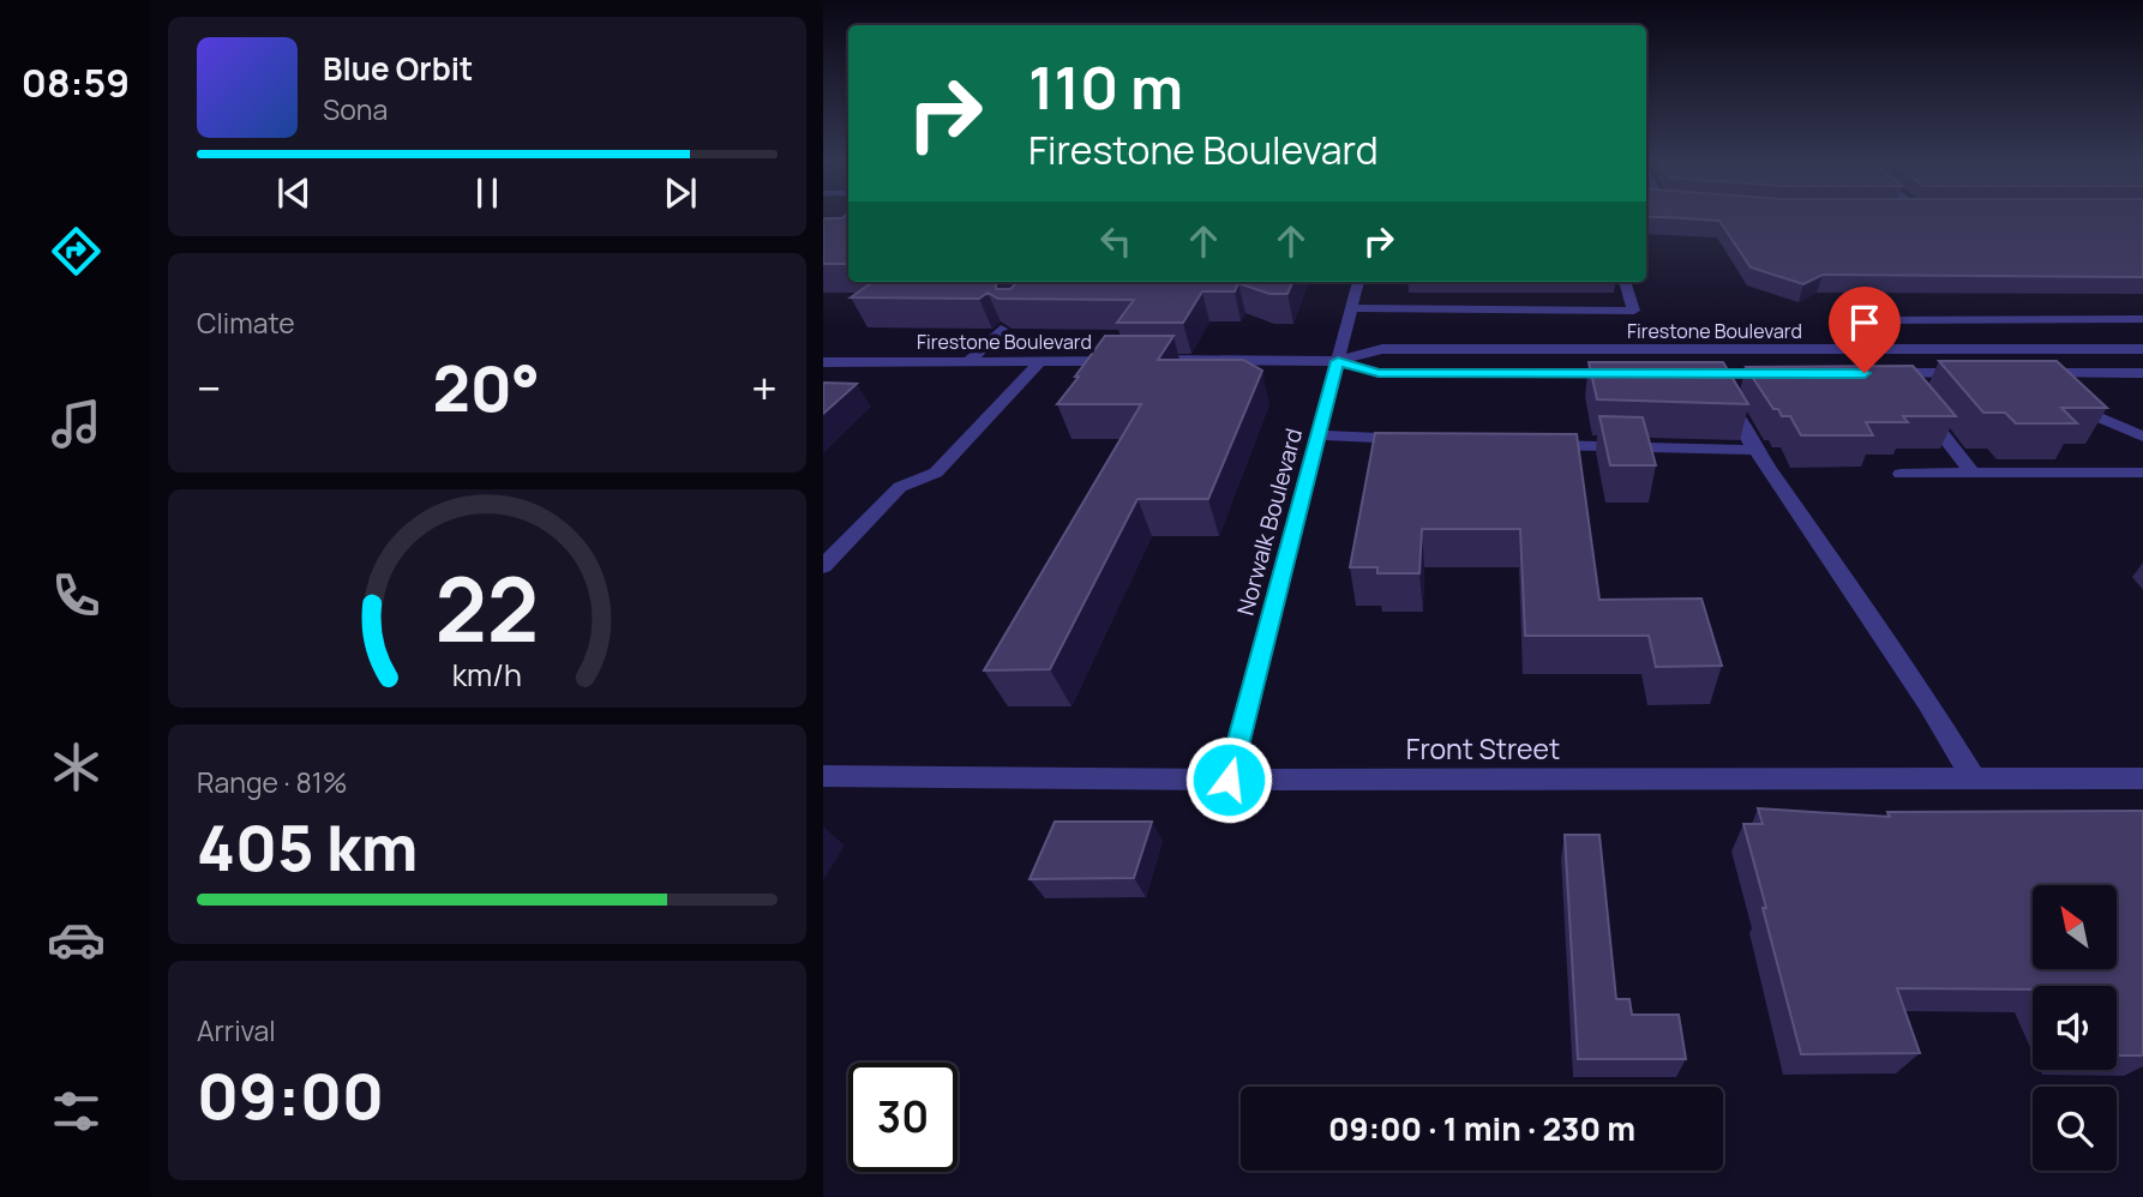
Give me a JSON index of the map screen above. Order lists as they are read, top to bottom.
{
  "streets": {
    "street": ["Firestone Boulevard", "Norwalk Boulevard", "Front Street"]
  },
  "crossings": [
    ["Firestone Boulevard", "Norwalk Boulevard"],
    ["Norwalk Boulevard", "Front Street"]
  ],
  "north": "top left",
  "page": {
    "tabs": "08:59",
    "turn": ["110 m", "Firestone Boulevard"],
    "song": ["Blue Orbit", "Sona"],
    "tile": [
      "Climate",
      ["Range · 81%", "405 km"],
      ["Arrival", "09:00"]
    ],
    "heat": ["−", "20°", "+"],
    "limit": "30",
    "trip": "09:00 · 1 min · 230 m",
    "gauge": ["22", "km/h"]
  }
}
